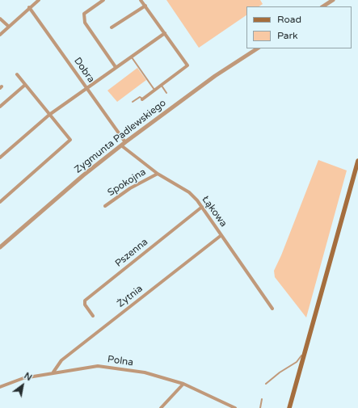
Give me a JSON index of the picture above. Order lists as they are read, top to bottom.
{
  "streets": {
    "street": [
      "Dobra",
      "Zygmunta Padlewskiego",
      "Spokojna",
      "Łąkowa",
      "Pszenna",
      "Żytnia",
      "Polna"
    ]
  },
  "crossings": [
    ["Dobra", "Zygmunta Padlewskiego"],
    ["Zygmunta Padlewskiego", "Łąkowa"],
    ["Spokojna", "Łąkowa"],
    ["Łąkowa", "Pszenna"],
    ["Łąkowa", "Żytnia"],
    ["Żytnia", "Polna"]
  ],
  "legend": ["Road", "Park"],
  "north": "top right"
}
